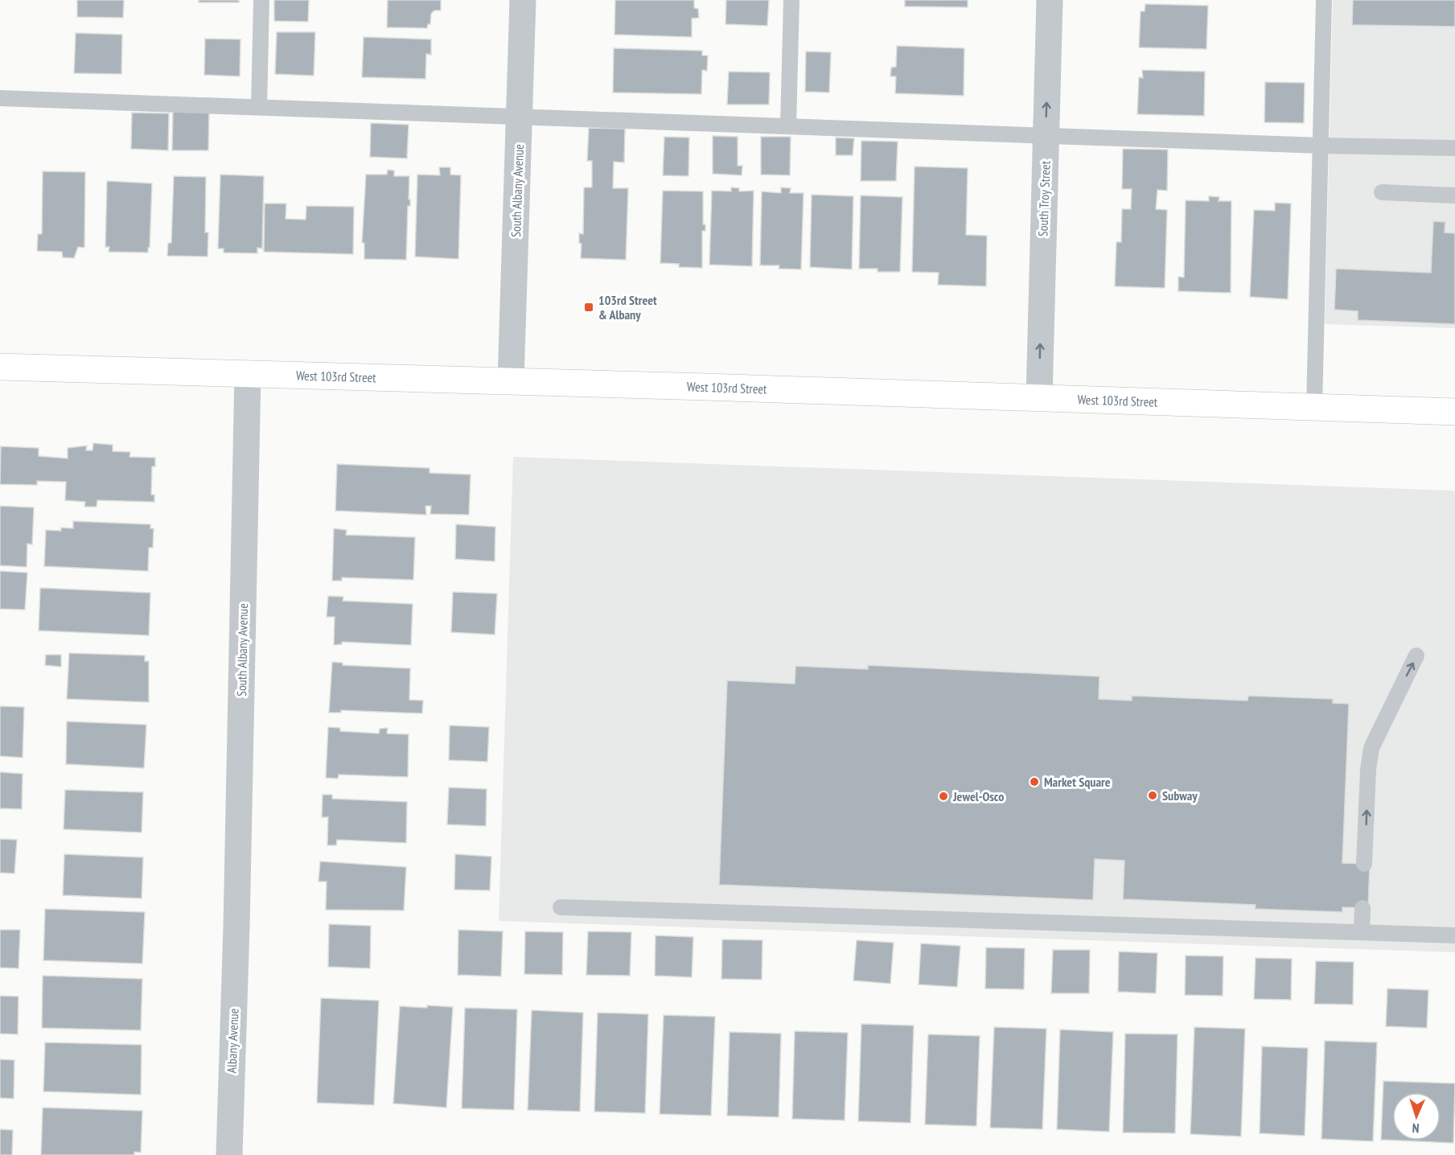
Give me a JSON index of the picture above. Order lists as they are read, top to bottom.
{
  "streets": {
    "main road": ["West 103rd Street"],
    "street": ["South Albany Avenue", "South Troy Street", "Albany Avenue"]
  },
  "crossings": [
    ["South Albany Avenue", "West 103rd Street"],
    ["South Albany Avenue", "Albany Avenue"],
    ["South Troy Street", "West 103rd Street"]
  ],
  "one_way": ["South Troy Street"],
  "places": {
    "transit": ["103rd Street & Albany"],
    "other": ["Market Square", "Subway", "Jewel-Osco"]
  },
  "north": "bottom"
}
